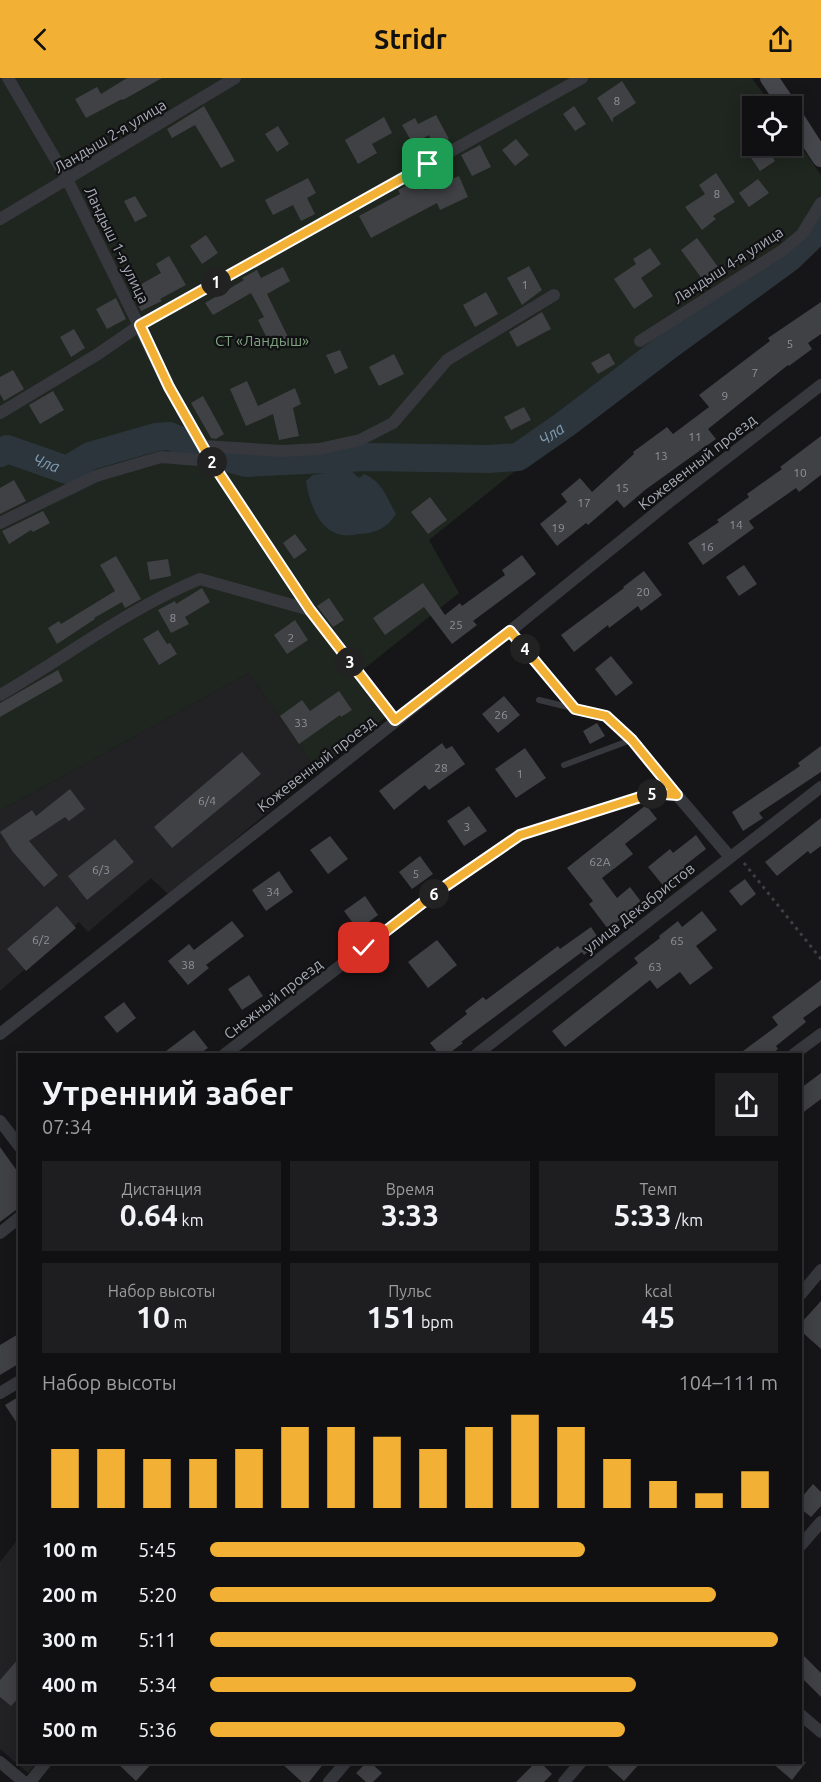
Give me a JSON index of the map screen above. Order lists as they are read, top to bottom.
{
  "streets": {
    "street": [
      "Ландыш 2-я улица",
      "Ландыш 1-я улица",
      "Ландыш 4-я улица",
      "Кожевенный проезд",
      "улица Декабристов",
      "Снежный проезд"
    ]
  },
  "crossings": [
    ["Ландыш 2-я улица", "Ландыш 1-я улица"],
    ["Ландыш 1-я улица", "Кожевенный проезд"]
  ],
  "water": ["Чла"],
  "parks": ["СТ «Ландыш»"],
  "house_numbers": [
    "8",
    "8",
    "1",
    "5",
    "7",
    "9",
    "11",
    "13",
    "10",
    "15",
    "17",
    "14",
    "19",
    "16",
    "20",
    "8",
    "25",
    "2",
    "26",
    "33",
    "28",
    "1",
    "6/4",
    "3",
    "62А",
    "6/3",
    "5",
    "34",
    "6/2",
    "65",
    "38",
    "63"
  ],
  "page": {
    "header": "Stridr",
    "pins": [
      "1",
      "2",
      "4",
      "3",
      "5",
      "6"
    ],
    "heading": ["Утренний забег", "07:34"],
    "stats": [
      ["Дистанция", "0.64 km"],
      ["Время", "3:33"],
      ["Темп", "5:33 /km"],
      ["Набор высоты", "10 m"],
      ["Пульс", "151 bpm"],
      ["kcal", "45"]
    ],
    "chart": ["Набор высоты", "104–111 m"],
    "list": [
      {
        "name": "100 m",
        "note": "5:45"
      },
      {
        "name": "200 m",
        "note": "5:20"
      },
      {
        "name": "300 m",
        "note": "5:11"
      },
      {
        "name": "400 m",
        "note": "5:34"
      },
      {
        "name": "500 m",
        "note": "5:36"
      }
    ]
  }
}
